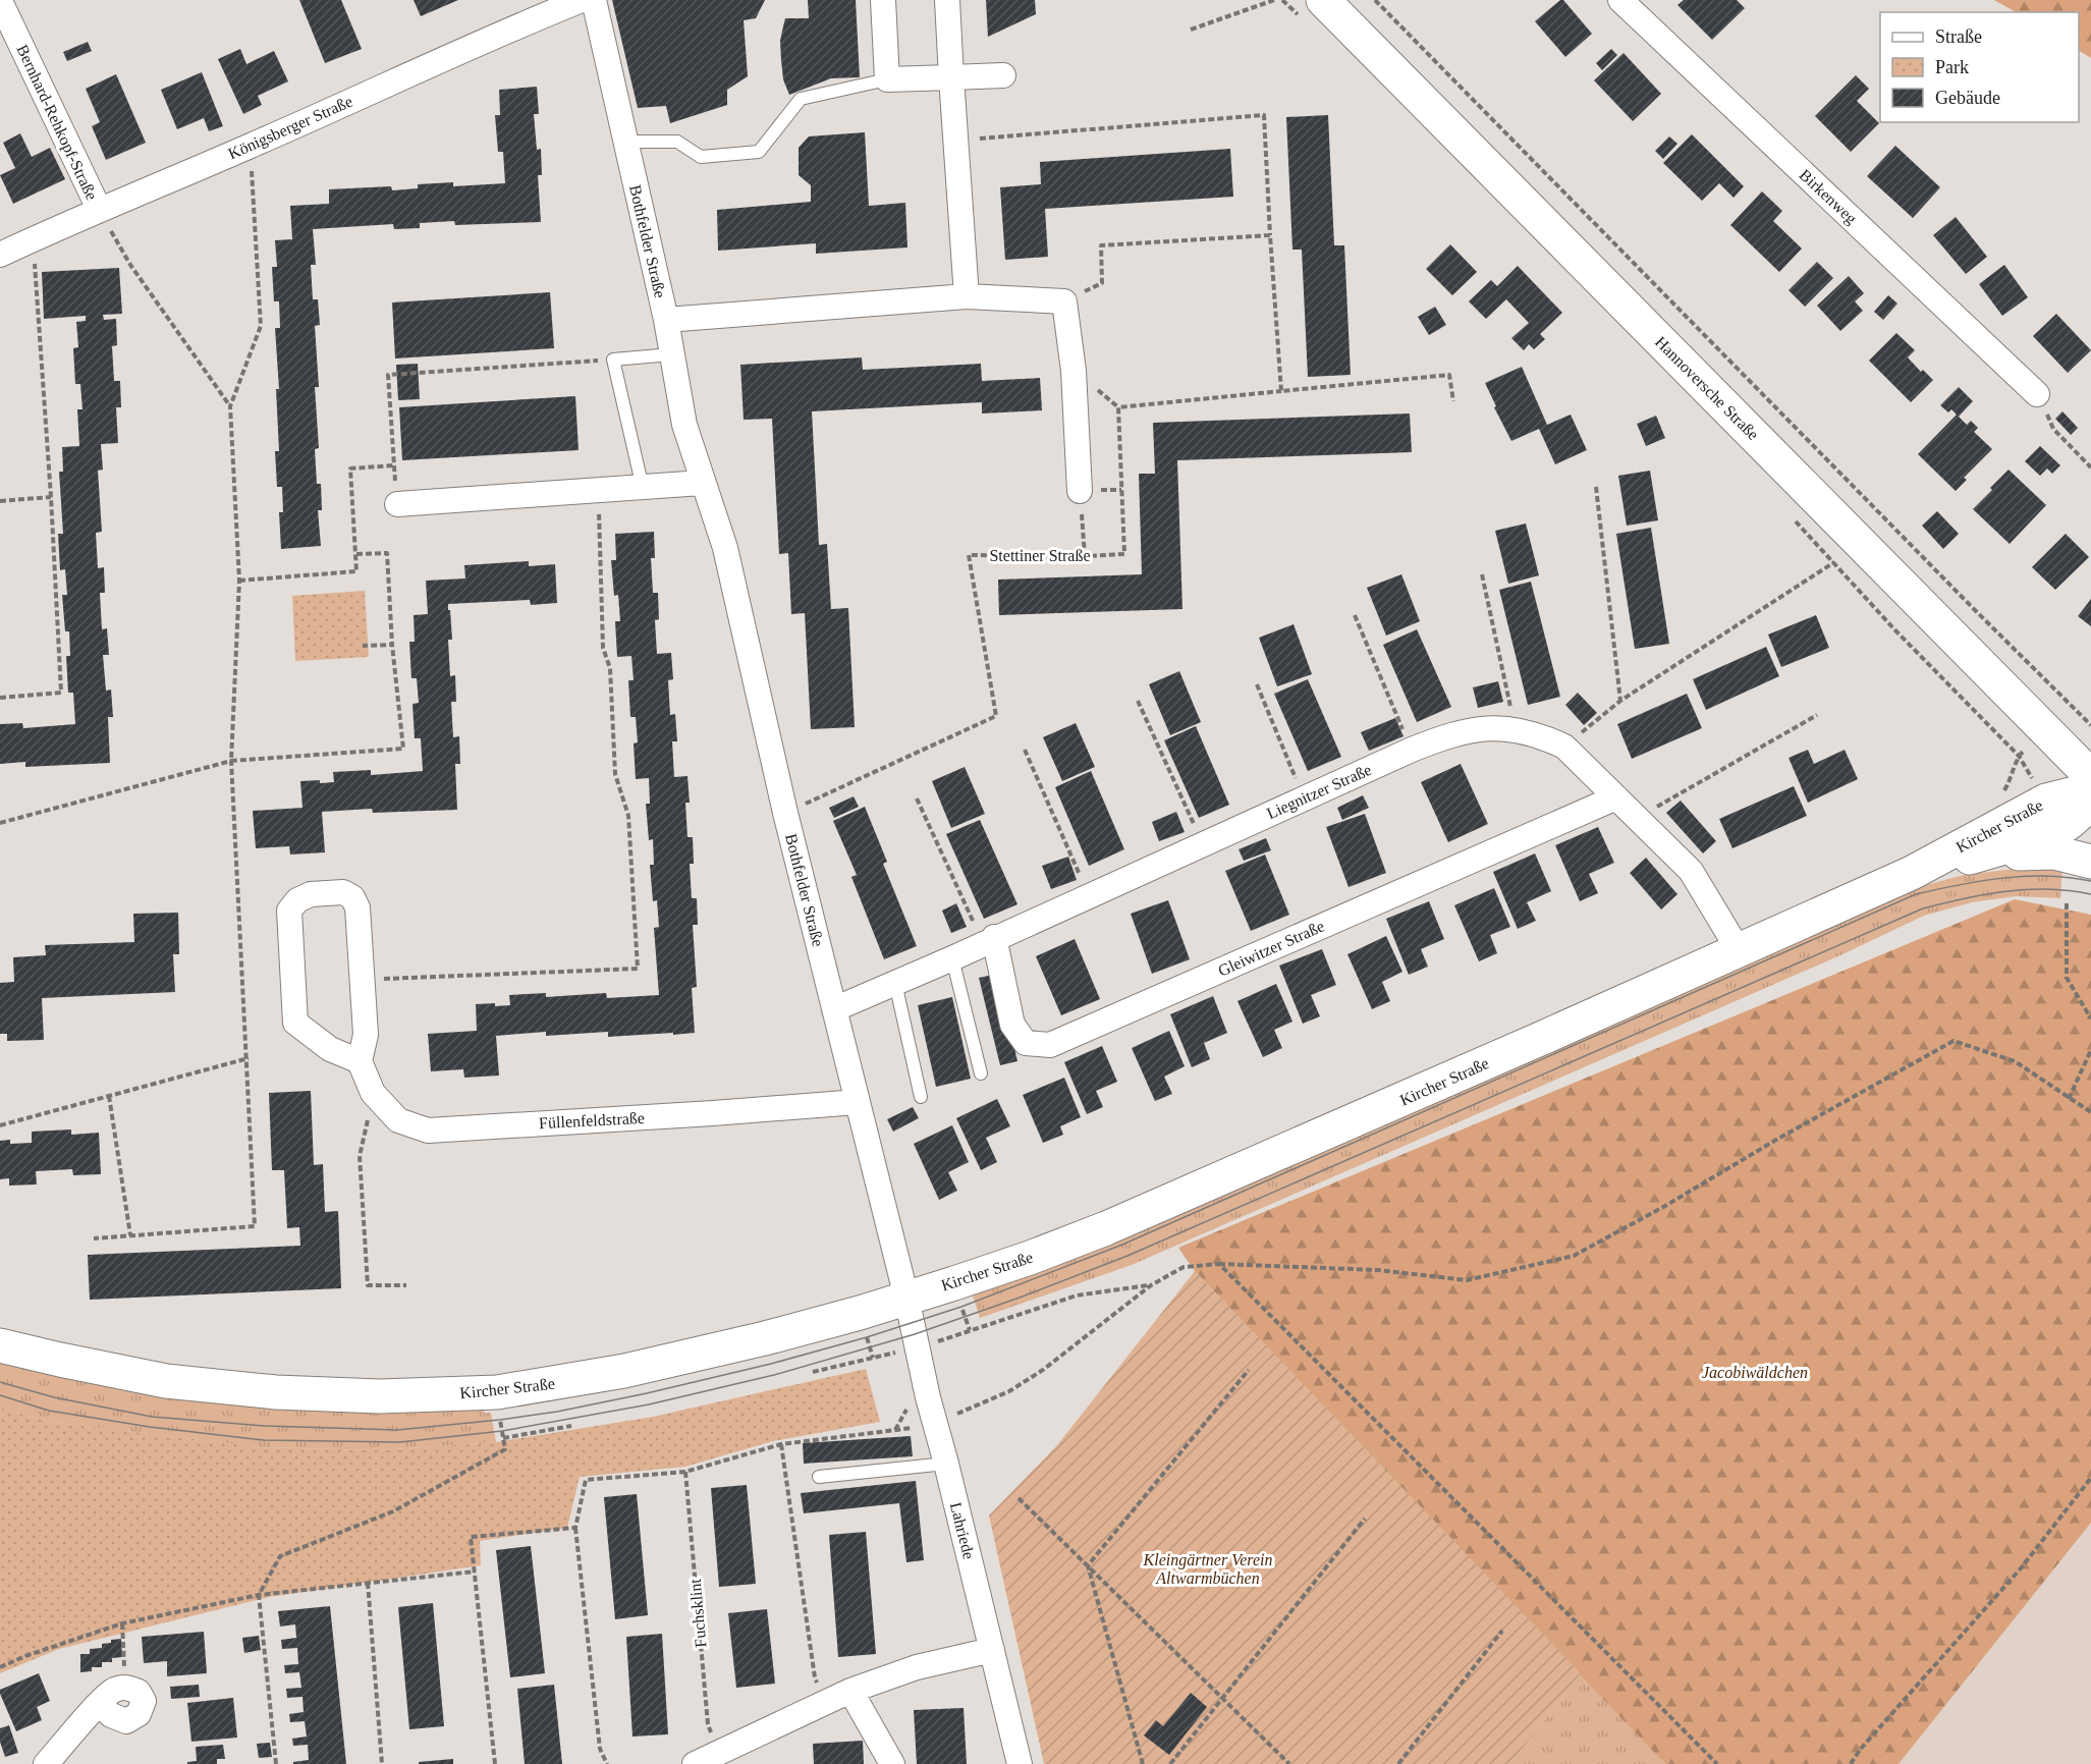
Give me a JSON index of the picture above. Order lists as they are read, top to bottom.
{
  "streets": {
    "main road": ["Hannoversche Straße", "Kircher Straße"],
    "street": [
      "Bernhard-Rehkopf-Straße",
      "Königsberger Straße",
      "Birkenweg",
      "Bothfelder Straße",
      "Liegnitzer Straße",
      "Gleiwitzer Straße",
      "Füllenfeldstraße",
      "Lahriede"
    ],
    "path": ["Stettiner Straße", "Fuchsklint"]
  },
  "crossings": [
    ["Bernhard-Rehkopf-Straße", "Königsberger Straße"],
    ["Bothfelder Straße", "Stettiner Straße"],
    ["Bothfelder Straße", "Liegnitzer Straße"],
    ["Bothfelder Straße", "Kircher Straße"],
    ["Bothfelder Straße", "Füllenfeldstraße"],
    ["Bothfelder Straße", "Lahriede"],
    ["Liegnitzer Straße", "Kircher Straße"],
    ["Liegnitzer Straße", "Gleiwitzer Straße"],
    ["Kircher Straße", "Lahriede"]
  ],
  "parks": ["Jacobiwäldchen", "Kleingärtner Verein Altwarmbüchen"],
  "legend": ["Straße", "Park", "Gebäude"]
}
